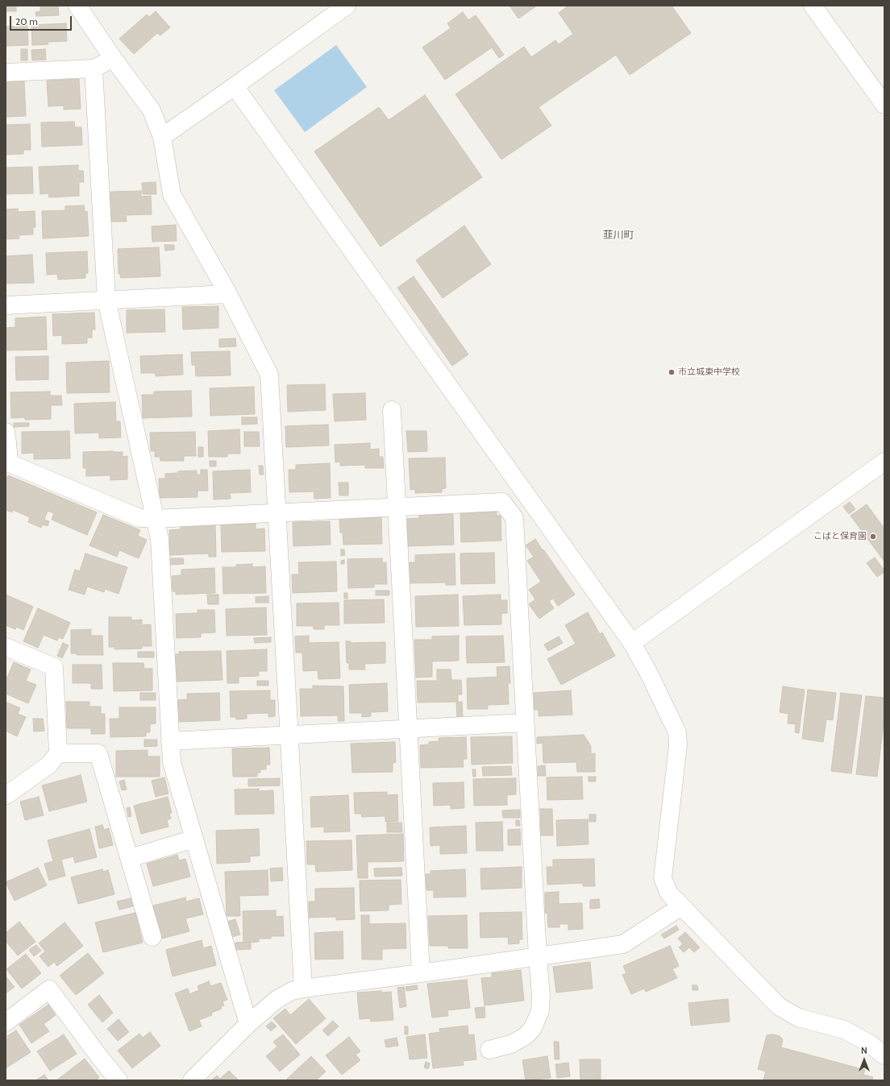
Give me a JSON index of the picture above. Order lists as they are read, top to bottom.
{
  "districts": ["韮川町"],
  "places": ["市立城東中学校", "こばと保育園"],
  "scale_bar": "20 m",
  "north": "top"
}
